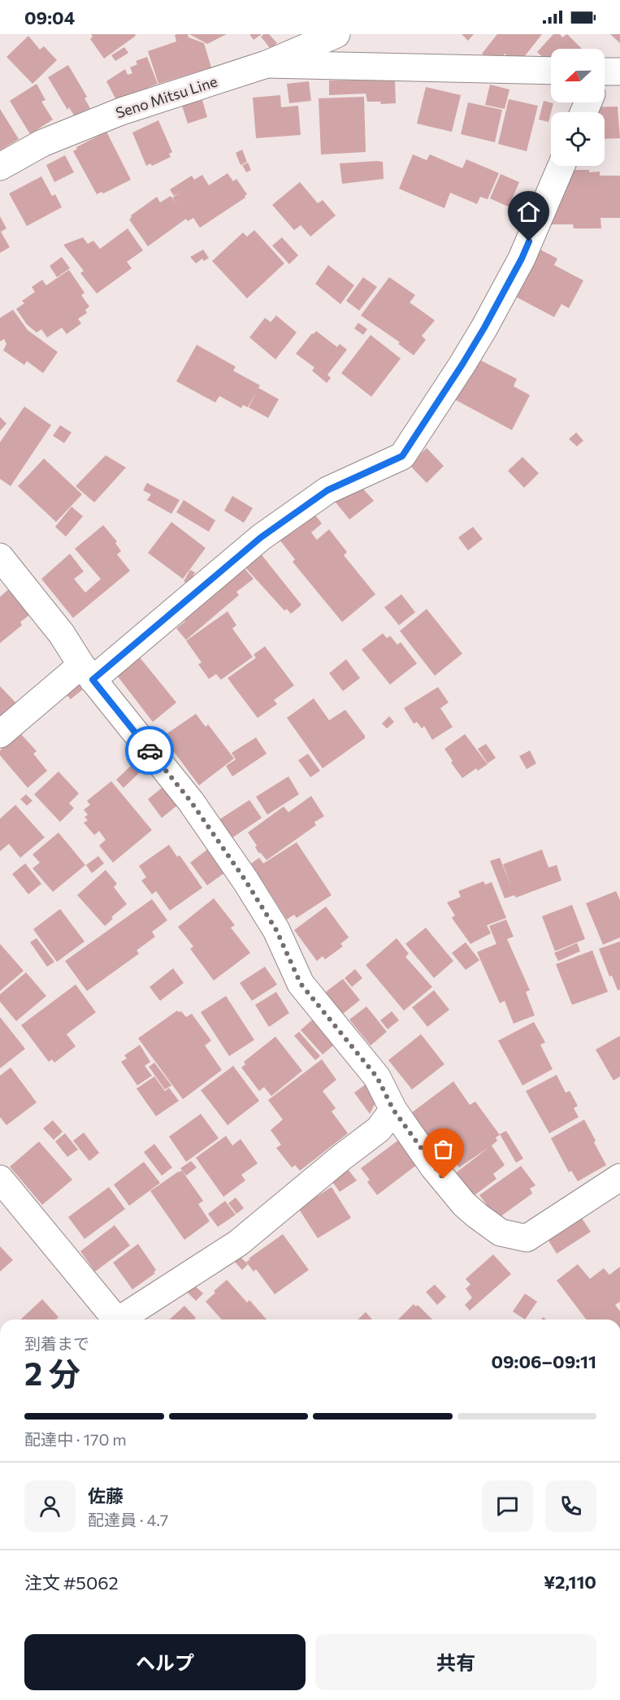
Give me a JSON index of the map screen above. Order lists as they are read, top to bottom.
{
  "streets": {
    "street": ["Seno Mitsu Line"]
  },
  "north": "left",
  "page": {
    "status": "09:04",
    "heading": ["2 分", "到着まで", "09:06–09:11"],
    "panel": [
      "佐藤",
      "配達員 · 4.7",
      "注文 #5062",
      "¥2,110"
    ],
    "bar": "配達中 · 170 m",
    "buttons": ["ヘルプ", "共有"]
  }
}
